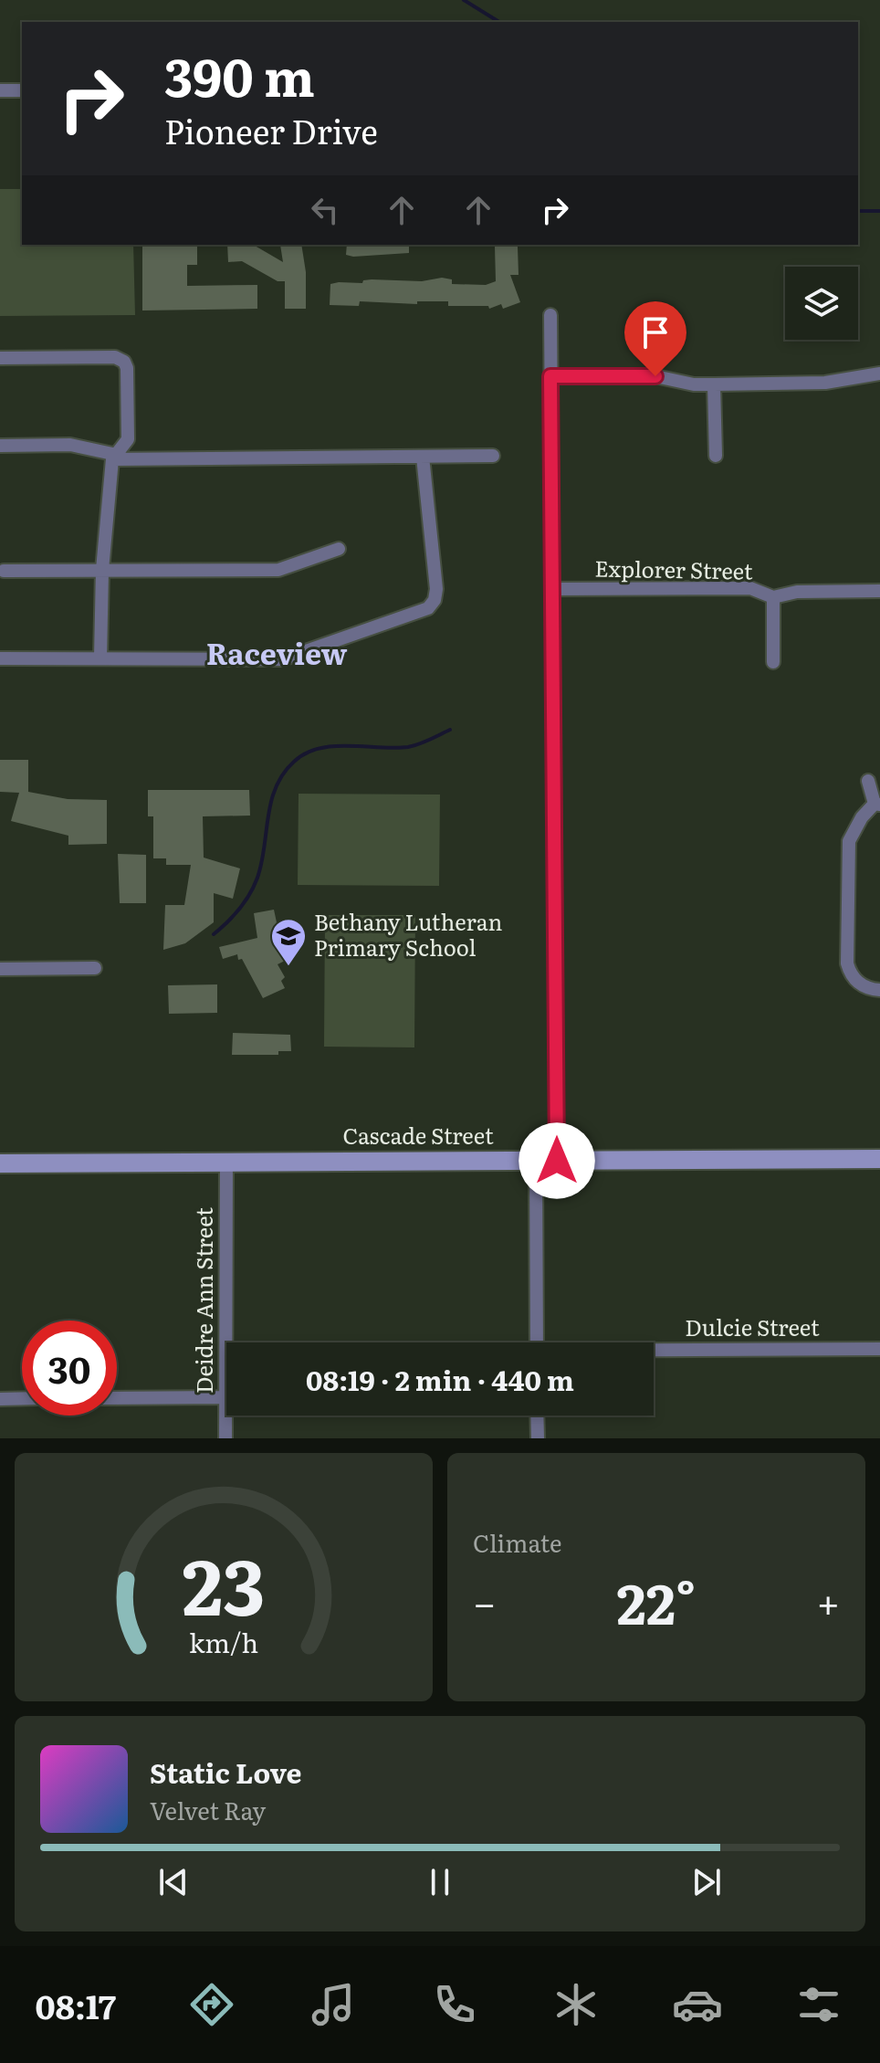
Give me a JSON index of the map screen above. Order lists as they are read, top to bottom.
{
  "streets": {
    "main road": ["Cascade Street"],
    "street": ["Explorer Street", "Deidre Ann Street", "Dulcie Street"]
  },
  "crossings": [
    ["Cascade Street", "Deidre Ann Street"]
  ],
  "districts": ["Raceview"],
  "places": {
    "school or university": ["Bethany Lutheran Primary School"]
  },
  "page": {
    "turn": ["390 m", "Pioneer Drive"],
    "limit": "30",
    "trip": "08:19 · 2 min · 440 m",
    "tile": "Climate",
    "heat": ["−", "22°", "+"],
    "song": ["Static Love", "Velvet Ray"],
    "tabs": "08:17",
    "gauge": ["23", "km/h"]
  }
}
